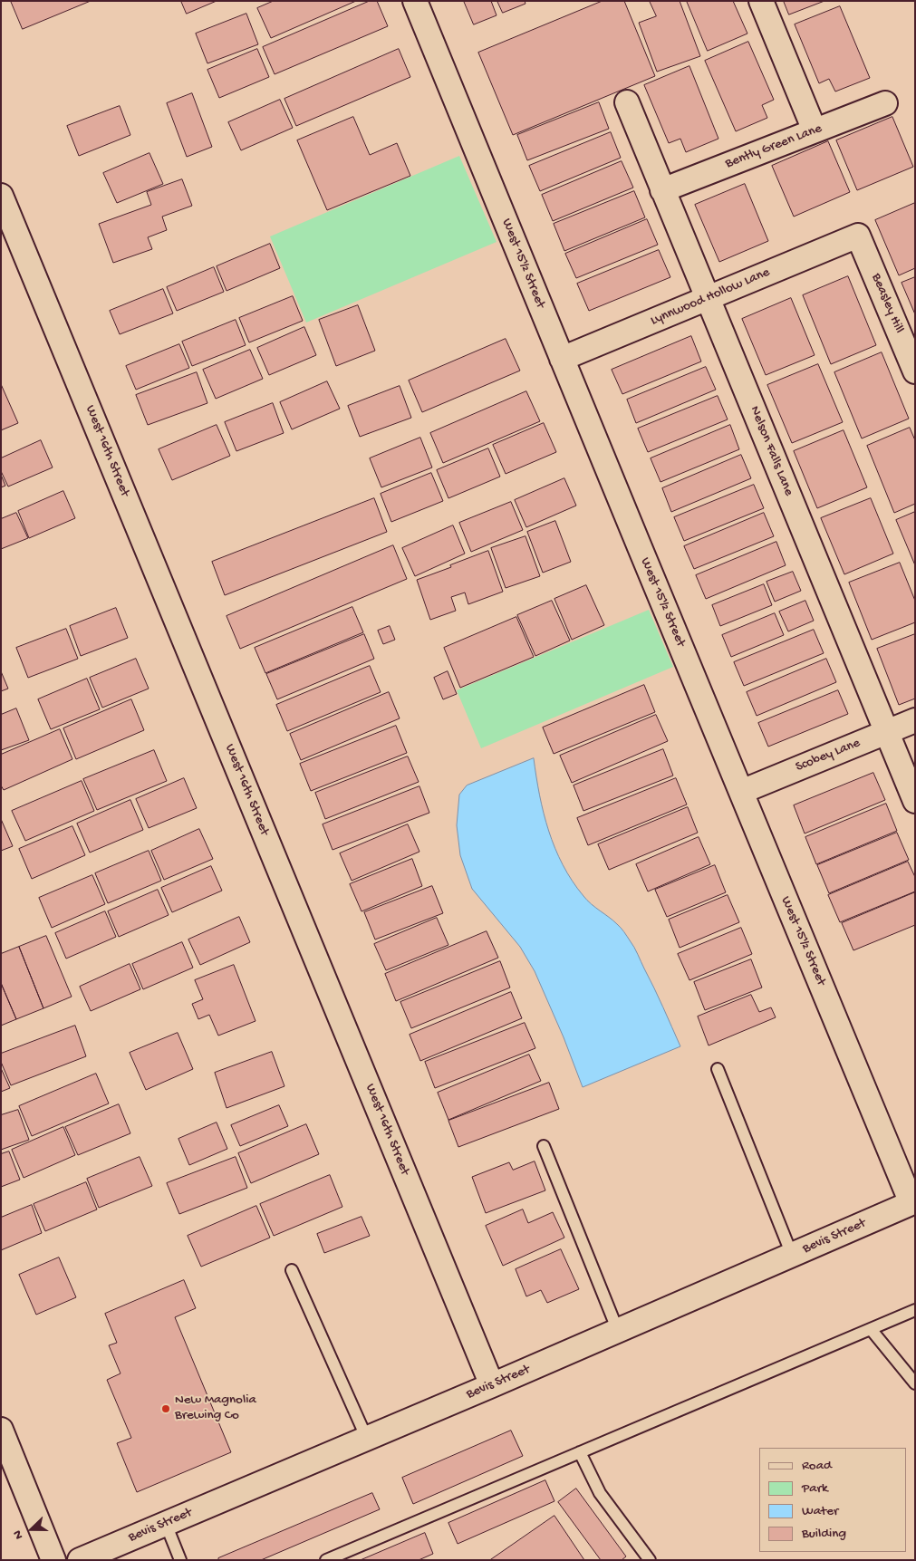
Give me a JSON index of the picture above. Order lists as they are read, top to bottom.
{
  "streets": {
    "street": [
      "Bently Green Lane",
      "West 15½ Street",
      "Lynnwood Hollow Lane",
      "Beasley Hill",
      "West 16th Street",
      "Nelson Falls Lane",
      "Scobey Lane",
      "Bevis Street"
    ]
  },
  "crossings": [
    ["Bently Green Lane", "Nelson Falls Lane"],
    ["West 15½ Street", "Lynnwood Hollow Lane"],
    ["West 15½ Street", "Scobey Lane"],
    ["West 15½ Street", "Bevis Street"],
    ["Lynnwood Hollow Lane", "Beasley Hill"],
    ["Lynnwood Hollow Lane", "Nelson Falls Lane"],
    ["West 16th Street", "Bevis Street"],
    ["Nelson Falls Lane", "Scobey Lane"]
  ],
  "places": ["New Magnolia Brewing Co"],
  "legend": [
    "Road",
    "Park",
    "Water",
    "Building"
  ],
  "north": "left"
}
